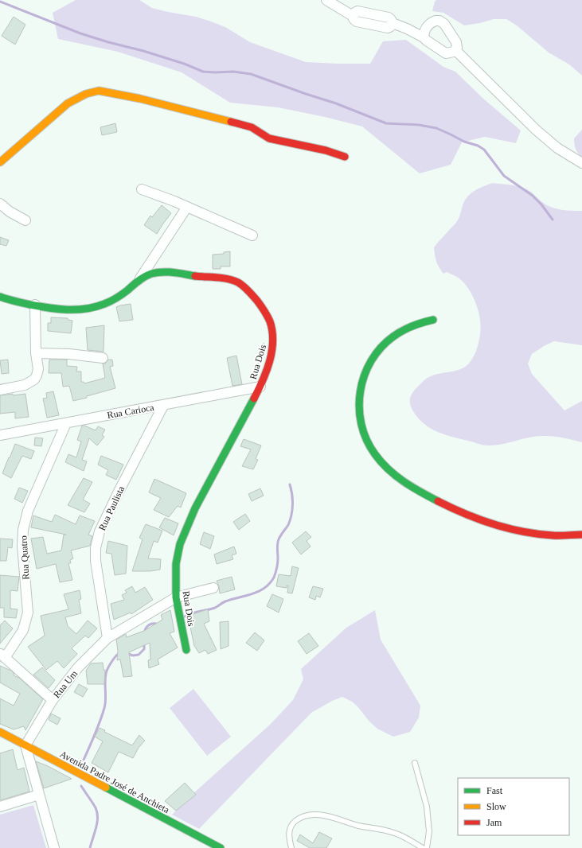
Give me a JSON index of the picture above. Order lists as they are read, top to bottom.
{
  "streets": {
    "street": [
      "Rua Dois",
      "Rua Carioca",
      "Rua Paulista",
      "Rua Quatro",
      "Rua Um",
      "Avenida Padre José de Anchieta"
    ]
  },
  "crossings": [
    ["Rua Dois", "Rua Carioca"],
    ["Rua Dois", "Rua Um"],
    ["Rua Carioca", "Rua Paulista"],
    ["Rua Carioca", "Rua Quatro"],
    ["Rua Paulista", "Rua Um"],
    ["Rua Um", "Avenida Padre José de Anchieta"]
  ],
  "legend": ["Fast", "Slow", "Jam"]
}
